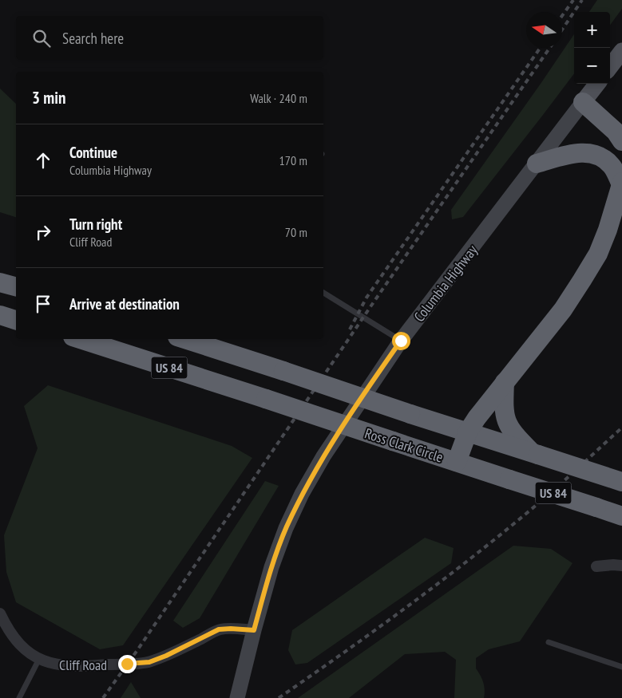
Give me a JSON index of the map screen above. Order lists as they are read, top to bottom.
{
  "streets": {
    "highway": ["US 84", "Ross Clark Circle"],
    "main road": ["Columbia Highway"],
    "street": ["Cliff Road"]
  },
  "crossings": [
    ["Columbia Highway", "Cliff Road"]
  ],
  "north": "left",
  "page": {
    "map_buttons": ["+", "−"],
    "search": "Search here",
    "heading": ["3 min", "Walk · 240 m"],
    "list": [
      ["Continue", "Columbia Highway", "170 m"],
      ["Turn right", "Cliff Road", "70 m"],
      "Arrive at destination"
    ]
  }
}
